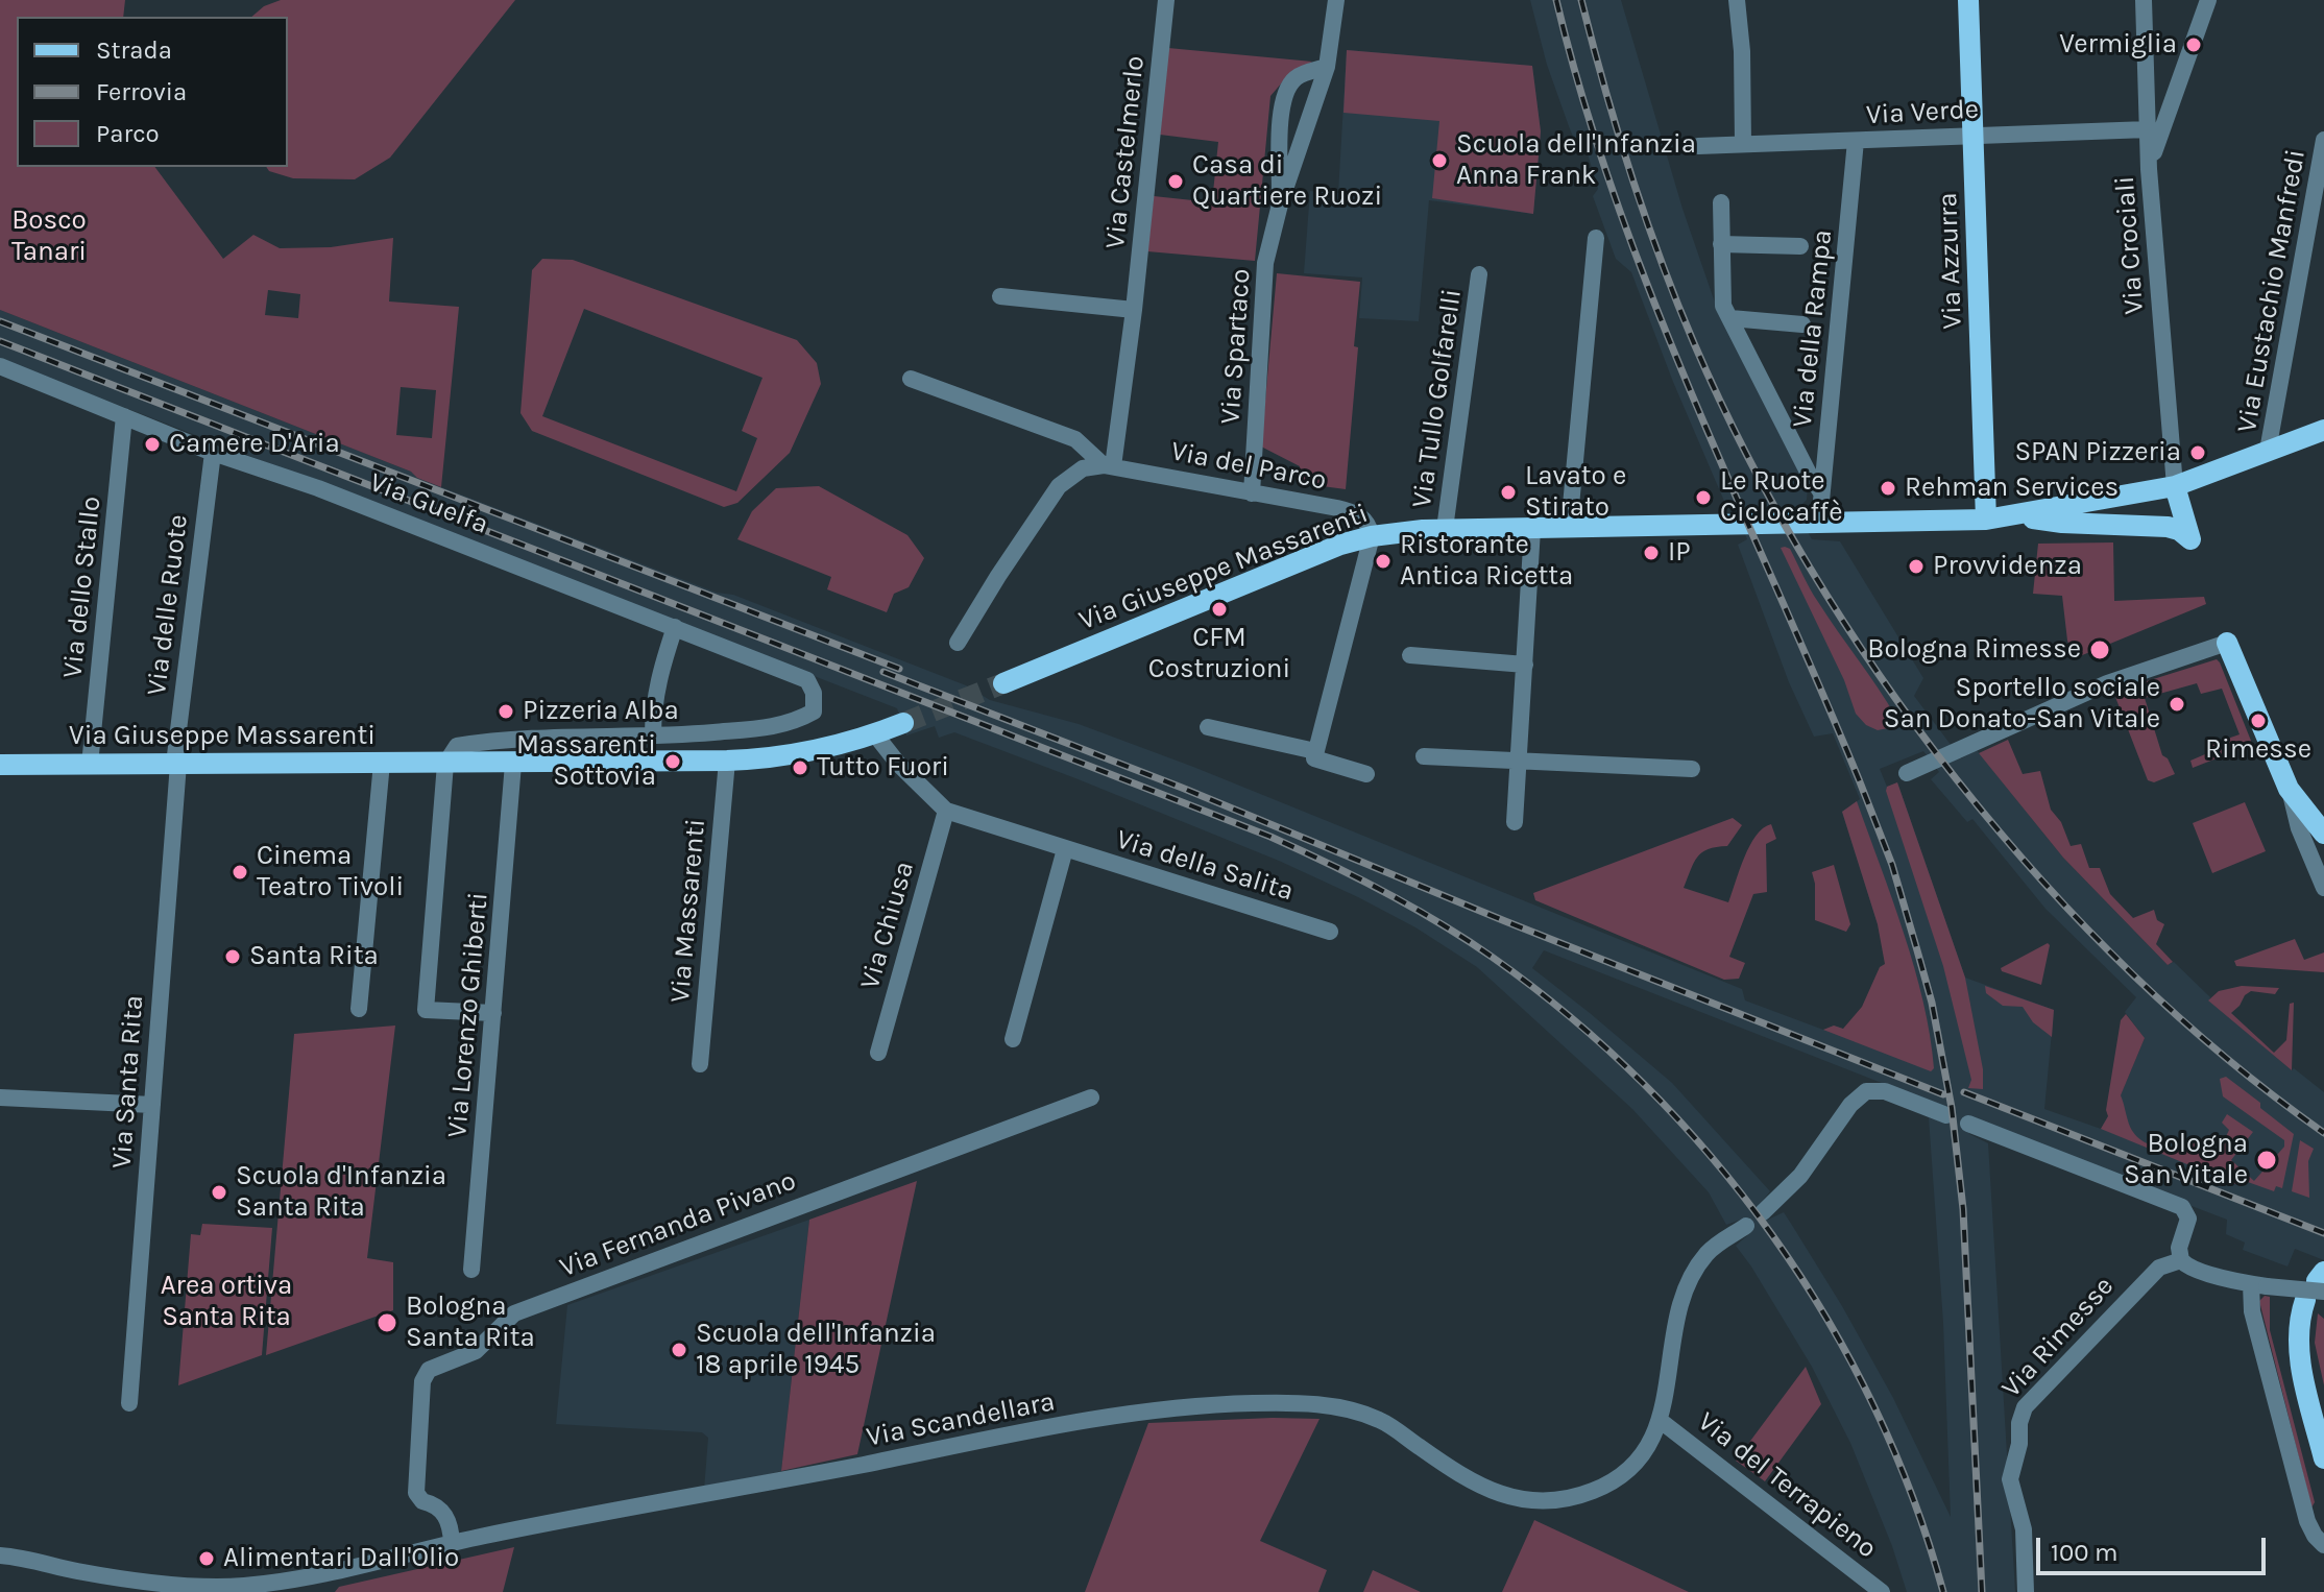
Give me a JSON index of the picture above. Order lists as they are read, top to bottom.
{
  "streets": {
    "main road": ["Via Azzurra", "Via Giuseppe Massarenti"],
    "street": [
      "Via Verde",
      "Via Castelmerlo",
      "Via Crociali",
      "Via Eustachio Manfredi",
      "Via della Rampa",
      "Via Spartaco",
      "Via Tullo Golfarelli",
      "Via del Parco",
      "Via Guelfa",
      "Via dello Stallo",
      "Via delle Ruote",
      "Via della Salita",
      "Via Massarenti",
      "Via Chiusa",
      "Via Lorenzo Ghiberti",
      "Via Santa Rita",
      "Via Fernanda Pivano",
      "Via Rimesse",
      "Via Scandellara",
      "Via del Terrapieno"
    ]
  },
  "crossings": [
    ["Via Verde", "Via Crociali"],
    ["Via Verde", "Via Azzurra"],
    ["Via Verde", "Via della Rampa"],
    ["Via Castelmerlo", "Via del Parco"],
    ["Via Crociali", "Via Giuseppe Massarenti"],
    ["Via Azzurra", "Via Giuseppe Massarenti"],
    ["Via Eustachio Manfredi", "Via Giuseppe Massarenti"],
    ["Via della Rampa", "Via Giuseppe Massarenti"],
    ["Via Spartaco", "Via del Parco"],
    ["Via Tullo Golfarelli", "Via Giuseppe Massarenti"],
    ["Via del Parco", "Via Giuseppe Massarenti"],
    ["Via Guelfa", "Via dello Stallo"],
    ["Via Guelfa", "Via delle Ruote"],
    ["Via Giuseppe Massarenti", "Via dello Stallo"],
    ["Via Giuseppe Massarenti", "Via delle Ruote"],
    ["Via Giuseppe Massarenti", "Via della Salita"],
    ["Via Giuseppe Massarenti", "Via Massarenti"],
    ["Via Giuseppe Massarenti", "Via Lorenzo Ghiberti"],
    ["Via Giuseppe Massarenti", "Via Santa Rita"],
    ["Via delle Ruote", "Via Santa Rita"],
    ["Via della Salita", "Via Chiusa"],
    ["Via Fernanda Pivano", "Via Scandellara"],
    ["Via Scandellara", "Via del Terrapieno"]
  ],
  "parks": ["Bosco Tanari", "Area ortiva Santa Rita"],
  "places": [
    "Vermiglia",
    "Scuola dell'Infanzia Anna Frank",
    "Casa di Quartiere Ruozi",
    "Camere D'Aria",
    "SPAN Pizzeria",
    "Rehman Services",
    "Lavato e Stirato",
    "Le Ruote Ciclocaffè",
    "IP",
    "Ristorante Antica Ricetta",
    "Provvidenza",
    "CFM Costruzioni",
    "Bologna Rimesse",
    "Sportello sociale San Donato-San Vitale",
    "Pizzeria Alba",
    "Rimesse",
    "Massarenti Sottovia",
    "Tutto Fuori",
    "Cinema Teatro Tivoli",
    "Santa Rita",
    "Bologna San Vitale",
    "Scuola d'Infanzia Santa Rita",
    "Bologna Santa Rita",
    "Scuola dell'Infanzia 18 aprile 1945",
    "Alimentari Dall'Olio"
  ],
  "legend": ["Strada", "Ferrovia", "Parco"],
  "scale_bar": "100 m"
}
